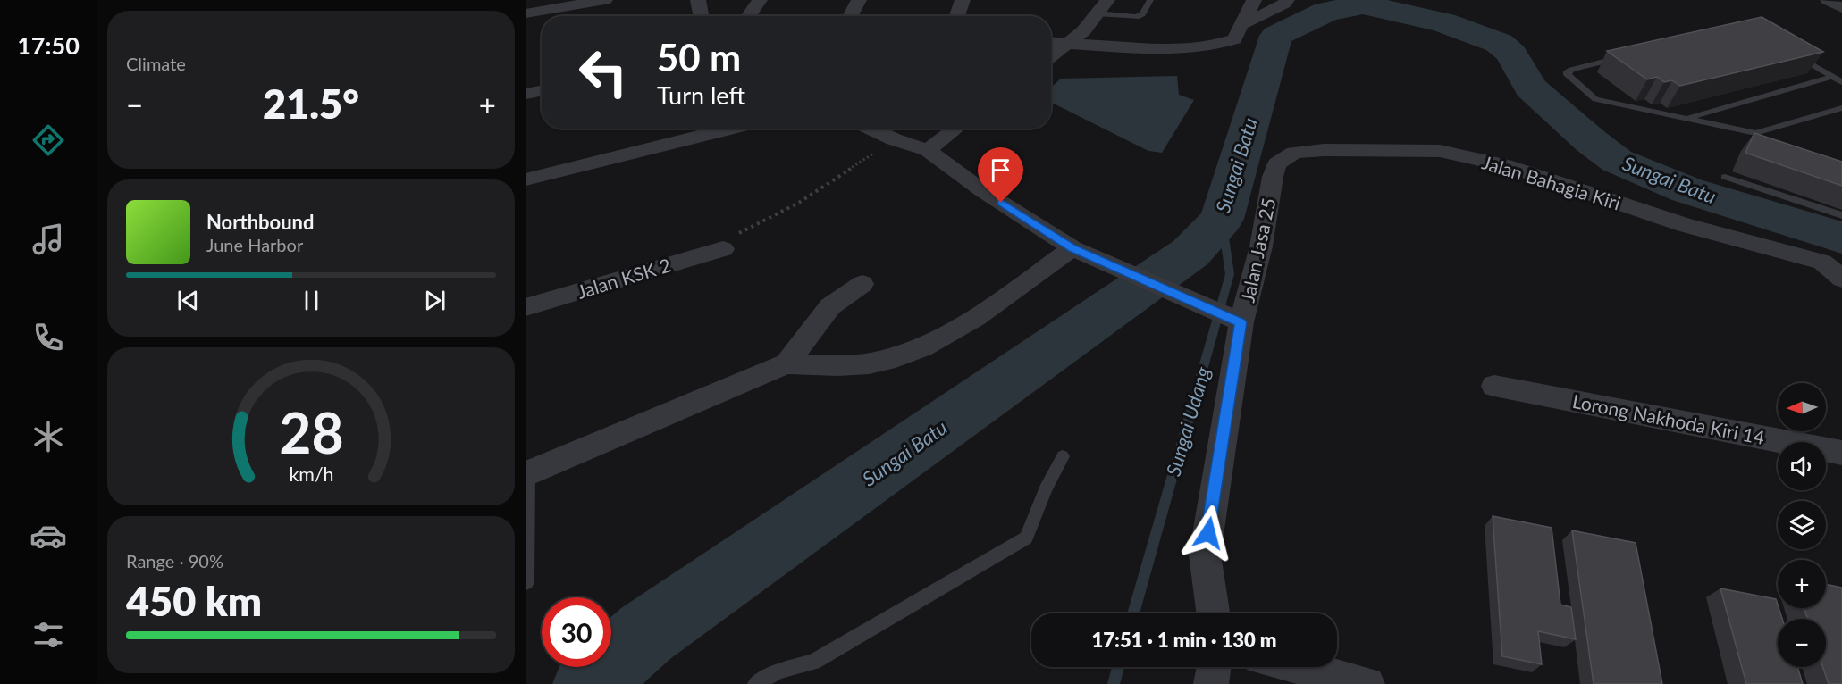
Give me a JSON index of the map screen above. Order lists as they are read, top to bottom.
{
  "streets": {
    "street": [
      "Jalan Bahagia Kiri",
      "Jalan Jasa 25",
      "Jalan KSK 2",
      "Lorong Nakhoda Kiri 14"
    ]
  },
  "crossings": [
    ["Jalan Bahagia Kiri", "Jalan Jasa 25"]
  ],
  "water": ["Sungai Batu", "Sungai Udang"],
  "north": "left",
  "page": {
    "tabs": "17:50",
    "tile": [
      "Climate",
      ["Range · 90%", "450 km"]
    ],
    "turn": ["50 m", "Turn left"],
    "heat": ["−", "21.5°", "+"],
    "song": ["Northbound", "June Harbor"],
    "map_buttons": ["+", "−"],
    "limit": "30",
    "trip": "17:51 · 1 min · 130 m",
    "gauge": ["28", "km/h"]
  }
}
